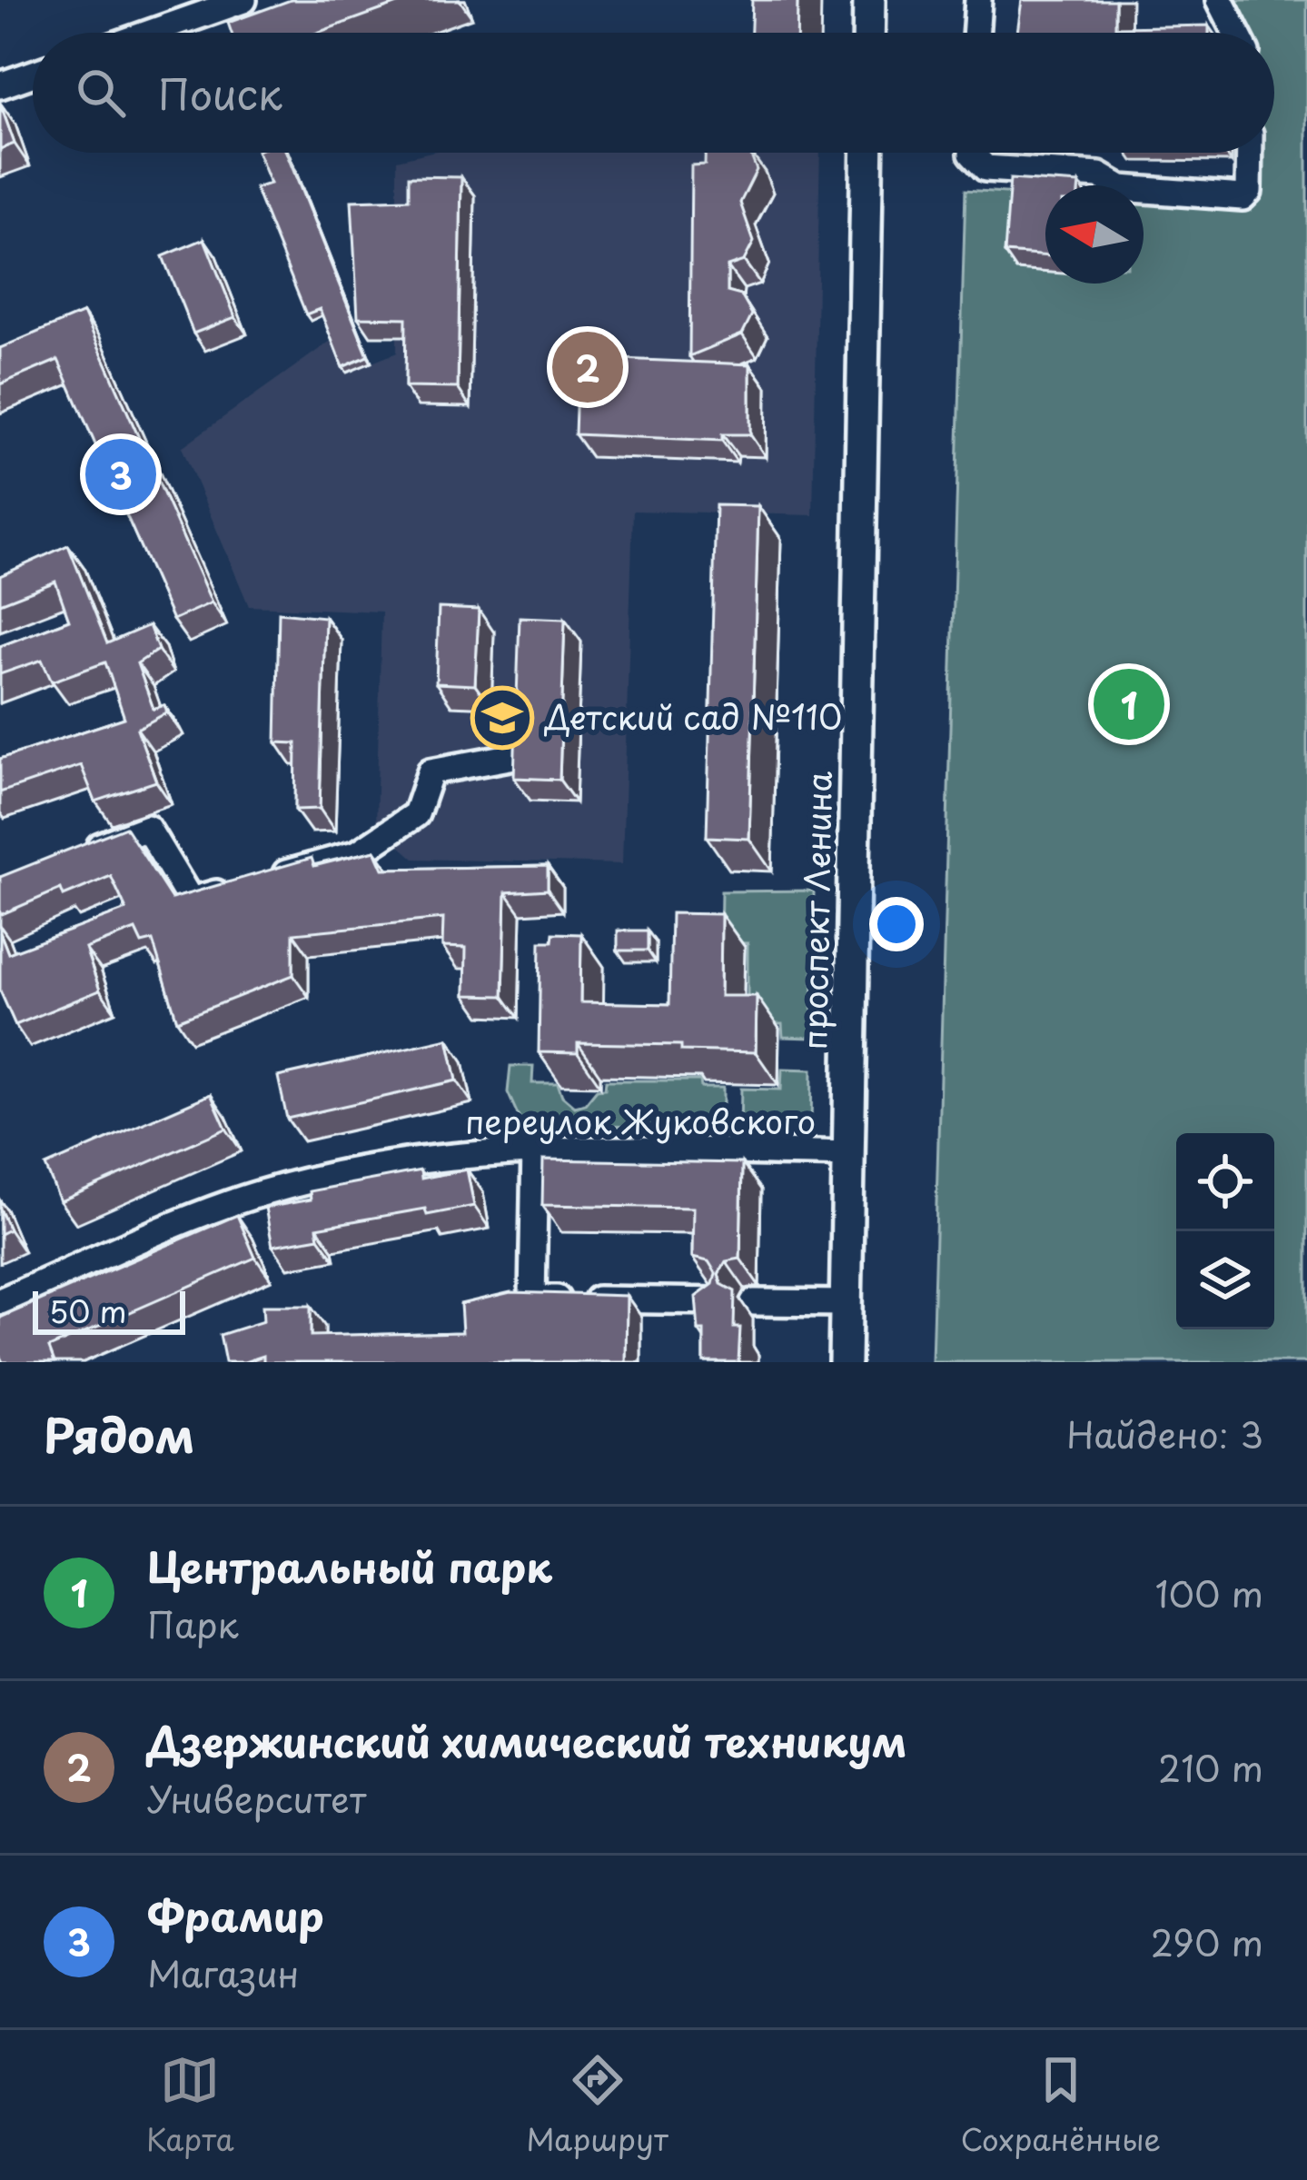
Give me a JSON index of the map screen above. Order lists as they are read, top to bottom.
{
  "streets": {
    "main road": ["проспект Ленина"],
    "street": ["переулок Жуковского"]
  },
  "crossings": [
    ["проспект Ленина", "переулок Жуковского"]
  ],
  "places": {
    "school or university": ["Детский сад №110"]
  },
  "scale_bar": "50 m",
  "north": "left",
  "page": {
    "search": "Поиск",
    "pins": ["2", "3", "1"],
    "scale": "50 m",
    "heading": ["Рядом", "Найдено: 3"],
    "list": [
      {
        "mark": "1",
        "name": "Центральный парк",
        "note": "Парк",
        "value": "100 m"
      },
      {
        "mark": "2",
        "name": "Дзержинский химический техникум",
        "note": "Университет",
        "value": "210 m"
      },
      {
        "mark": "3",
        "name": "Фрамир",
        "note": "Магазин",
        "value": "290 m"
      }
    ],
    "nav": ["Карта", "Маршрут", "Сохранённые"]
  }
}
